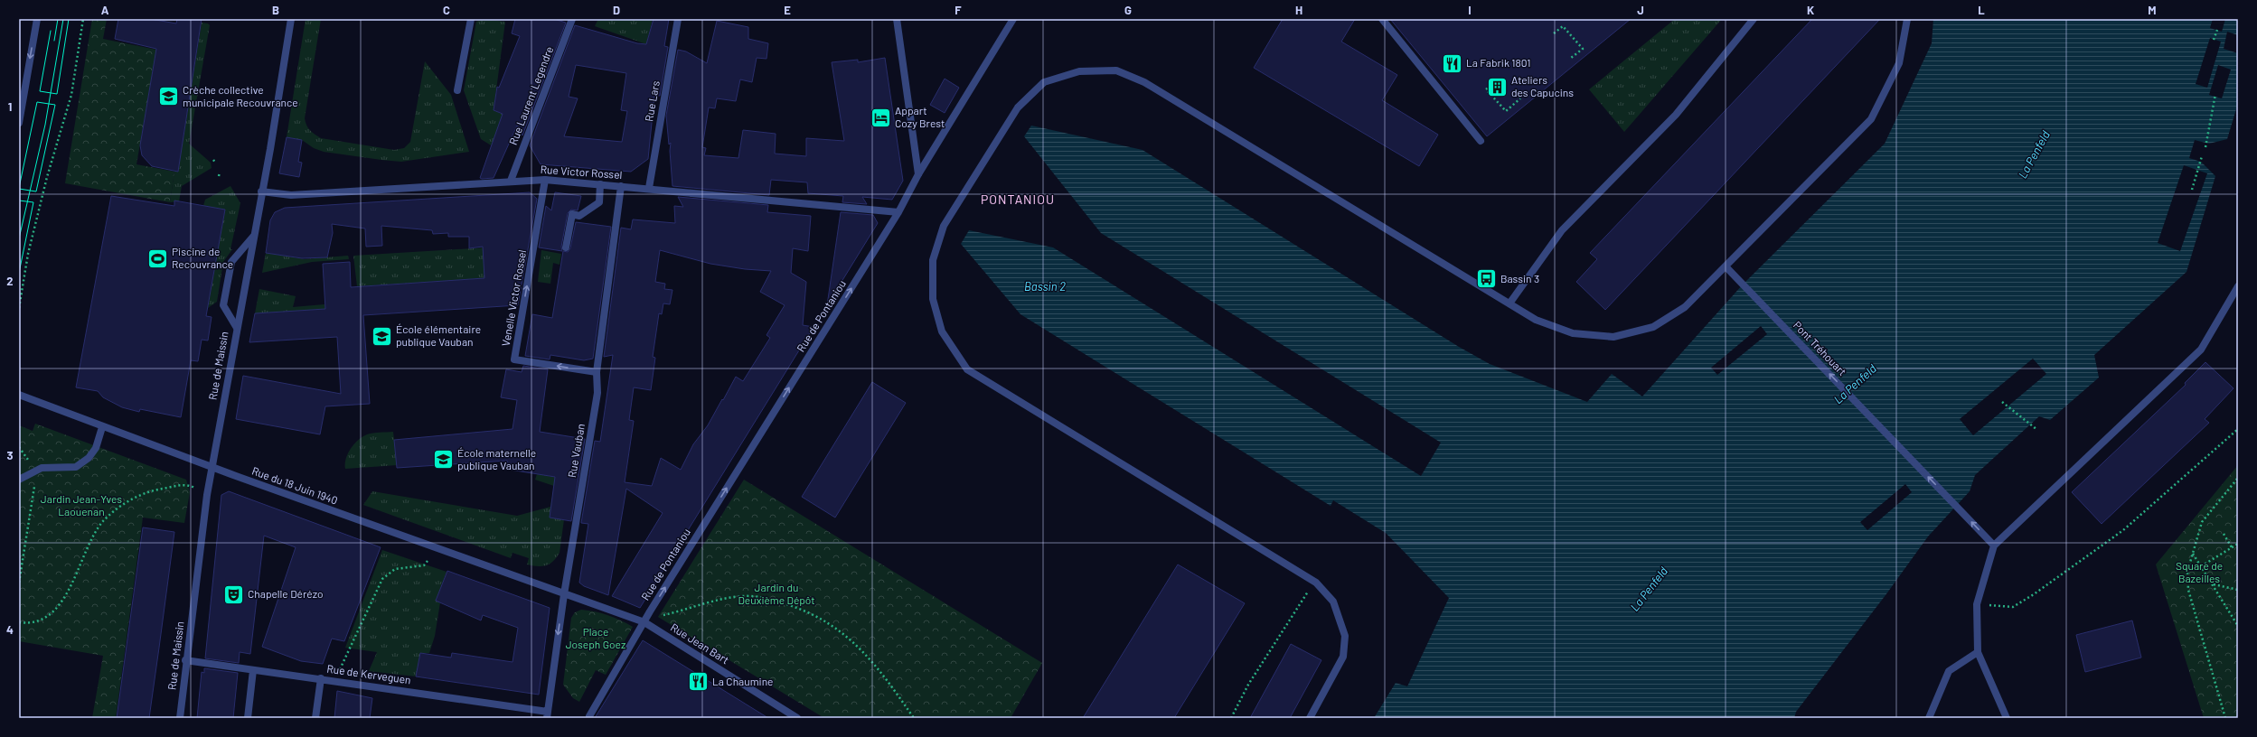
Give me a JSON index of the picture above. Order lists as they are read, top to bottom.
{
  "streets": {
    "street": [
      "Rue Laurent Legendre",
      "Rue Lars",
      "Rue Victor Rossel",
      "Venelle Victor Rossel",
      "Rue de Pontaniou",
      "Pont Tréhouart",
      "Rue de Maissin",
      "Rue Vauban",
      "Rue du 18 Juin 1940",
      "Rue Jean Bart",
      "Rue de Kerveguen"
    ]
  },
  "crossings": [
    ["Rue Laurent Legendre", "Rue Victor Rossel"],
    ["Rue Lars", "Rue Victor Rossel"],
    ["Rue Victor Rossel", "Venelle Victor Rossel"],
    ["Rue Victor Rossel", "Rue de Pontaniou"],
    ["Rue Victor Rossel", "Rue de Maissin"],
    ["Rue Victor Rossel", "Rue Vauban"],
    ["Venelle Victor Rossel", "Rue Vauban"],
    ["Rue de Pontaniou", "Rue Jean Bart"],
    ["Rue de Maissin", "Rue du 18 Juin 1940"],
    ["Rue de Maissin", "Rue de Kerveguen"],
    ["Rue Vauban", "Rue du 18 Juin 1940"],
    ["Rue Vauban", "Rue de Kerveguen"]
  ],
  "one_way": ["Rue de Pontaniou", "Pont Tréhouart"],
  "districts": ["PONTANIOU"],
  "water": ["La Penfeld", "Bassin 2"],
  "parks": [
    "Jardin Jean-Yves Laouenan",
    "Square de Bazeilles",
    "Jardin du Deuxième Dépôt",
    "Place Joseph Goez"
  ],
  "places": {
    "restaurant": ["La Fabrik 1801", "La Chaumine"],
    "building": ["Ateliers des Capucins"],
    "school or university": ["Crèche collective municipale Recouvrance", "École élémentaire publique Vauban", "École maternelle publique Vauban"],
    "hotel": ["Appart Cozy Brest"],
    "sports": ["Piscine de Recouvrance"],
    "bus stop": ["Bassin 3"],
    "theatre": ["Chapelle Dérézo"]
  },
  "grid": {
    "columns": [
      "A",
      "B",
      "C",
      "D",
      "E",
      "F",
      "G",
      "H",
      "I",
      "J",
      "K",
      "L",
      "M"
    ],
    "rows": [
      "1",
      "2",
      "3",
      "4"
    ]
  }
}
